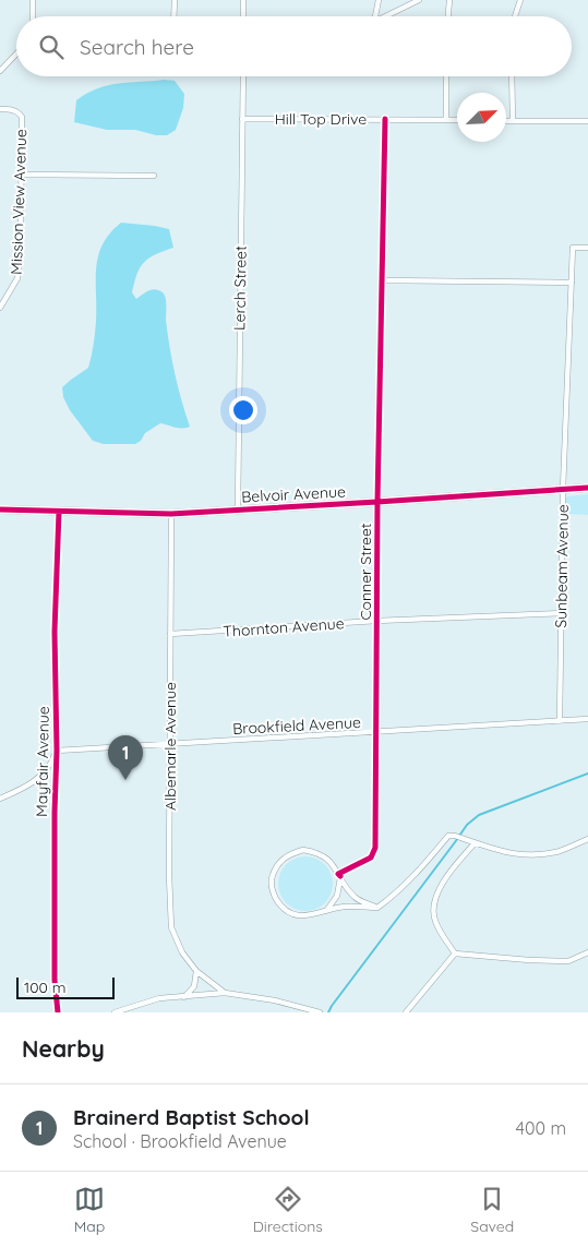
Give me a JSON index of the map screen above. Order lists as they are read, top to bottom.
{
  "streets": {
    "street": [
      "Hill Top Drive",
      "Mission View Avenue",
      "Lerch Street",
      "Belvoir Avenue",
      "Sunbeam Avenue",
      "Conner Street",
      "Thornton Avenue",
      "Brookfield Avenue",
      "Albemarle Avenue",
      "Mayfair Avenue"
    ]
  },
  "crossings": [
    ["Hill Top Drive", "Lerch Street"],
    ["Hill Top Drive", "Conner Street"],
    ["Lerch Street", "Belvoir Avenue"],
    ["Belvoir Avenue", "Sunbeam Avenue"],
    ["Belvoir Avenue", "Conner Street"],
    ["Belvoir Avenue", "Albemarle Avenue"],
    ["Belvoir Avenue", "Mayfair Avenue"],
    ["Sunbeam Avenue", "Thornton Avenue"],
    ["Sunbeam Avenue", "Brookfield Avenue"],
    ["Conner Street", "Thornton Avenue"],
    ["Conner Street", "Brookfield Avenue"],
    ["Thornton Avenue", "Albemarle Avenue"],
    ["Brookfield Avenue", "Albemarle Avenue"],
    ["Brookfield Avenue", "Mayfair Avenue"]
  ],
  "scale_bar": "100 m",
  "north": "top right",
  "page": {
    "search": "Search here",
    "pins": "1",
    "scale": "100 m",
    "heading": "Nearby",
    "list": [
      {
        "mark": "1",
        "name": "Brainerd Baptist School",
        "note": "School · Brookfield Avenue",
        "value": "400 m"
      }
    ],
    "nav": ["Map", "Directions", "Saved"]
  }
}
